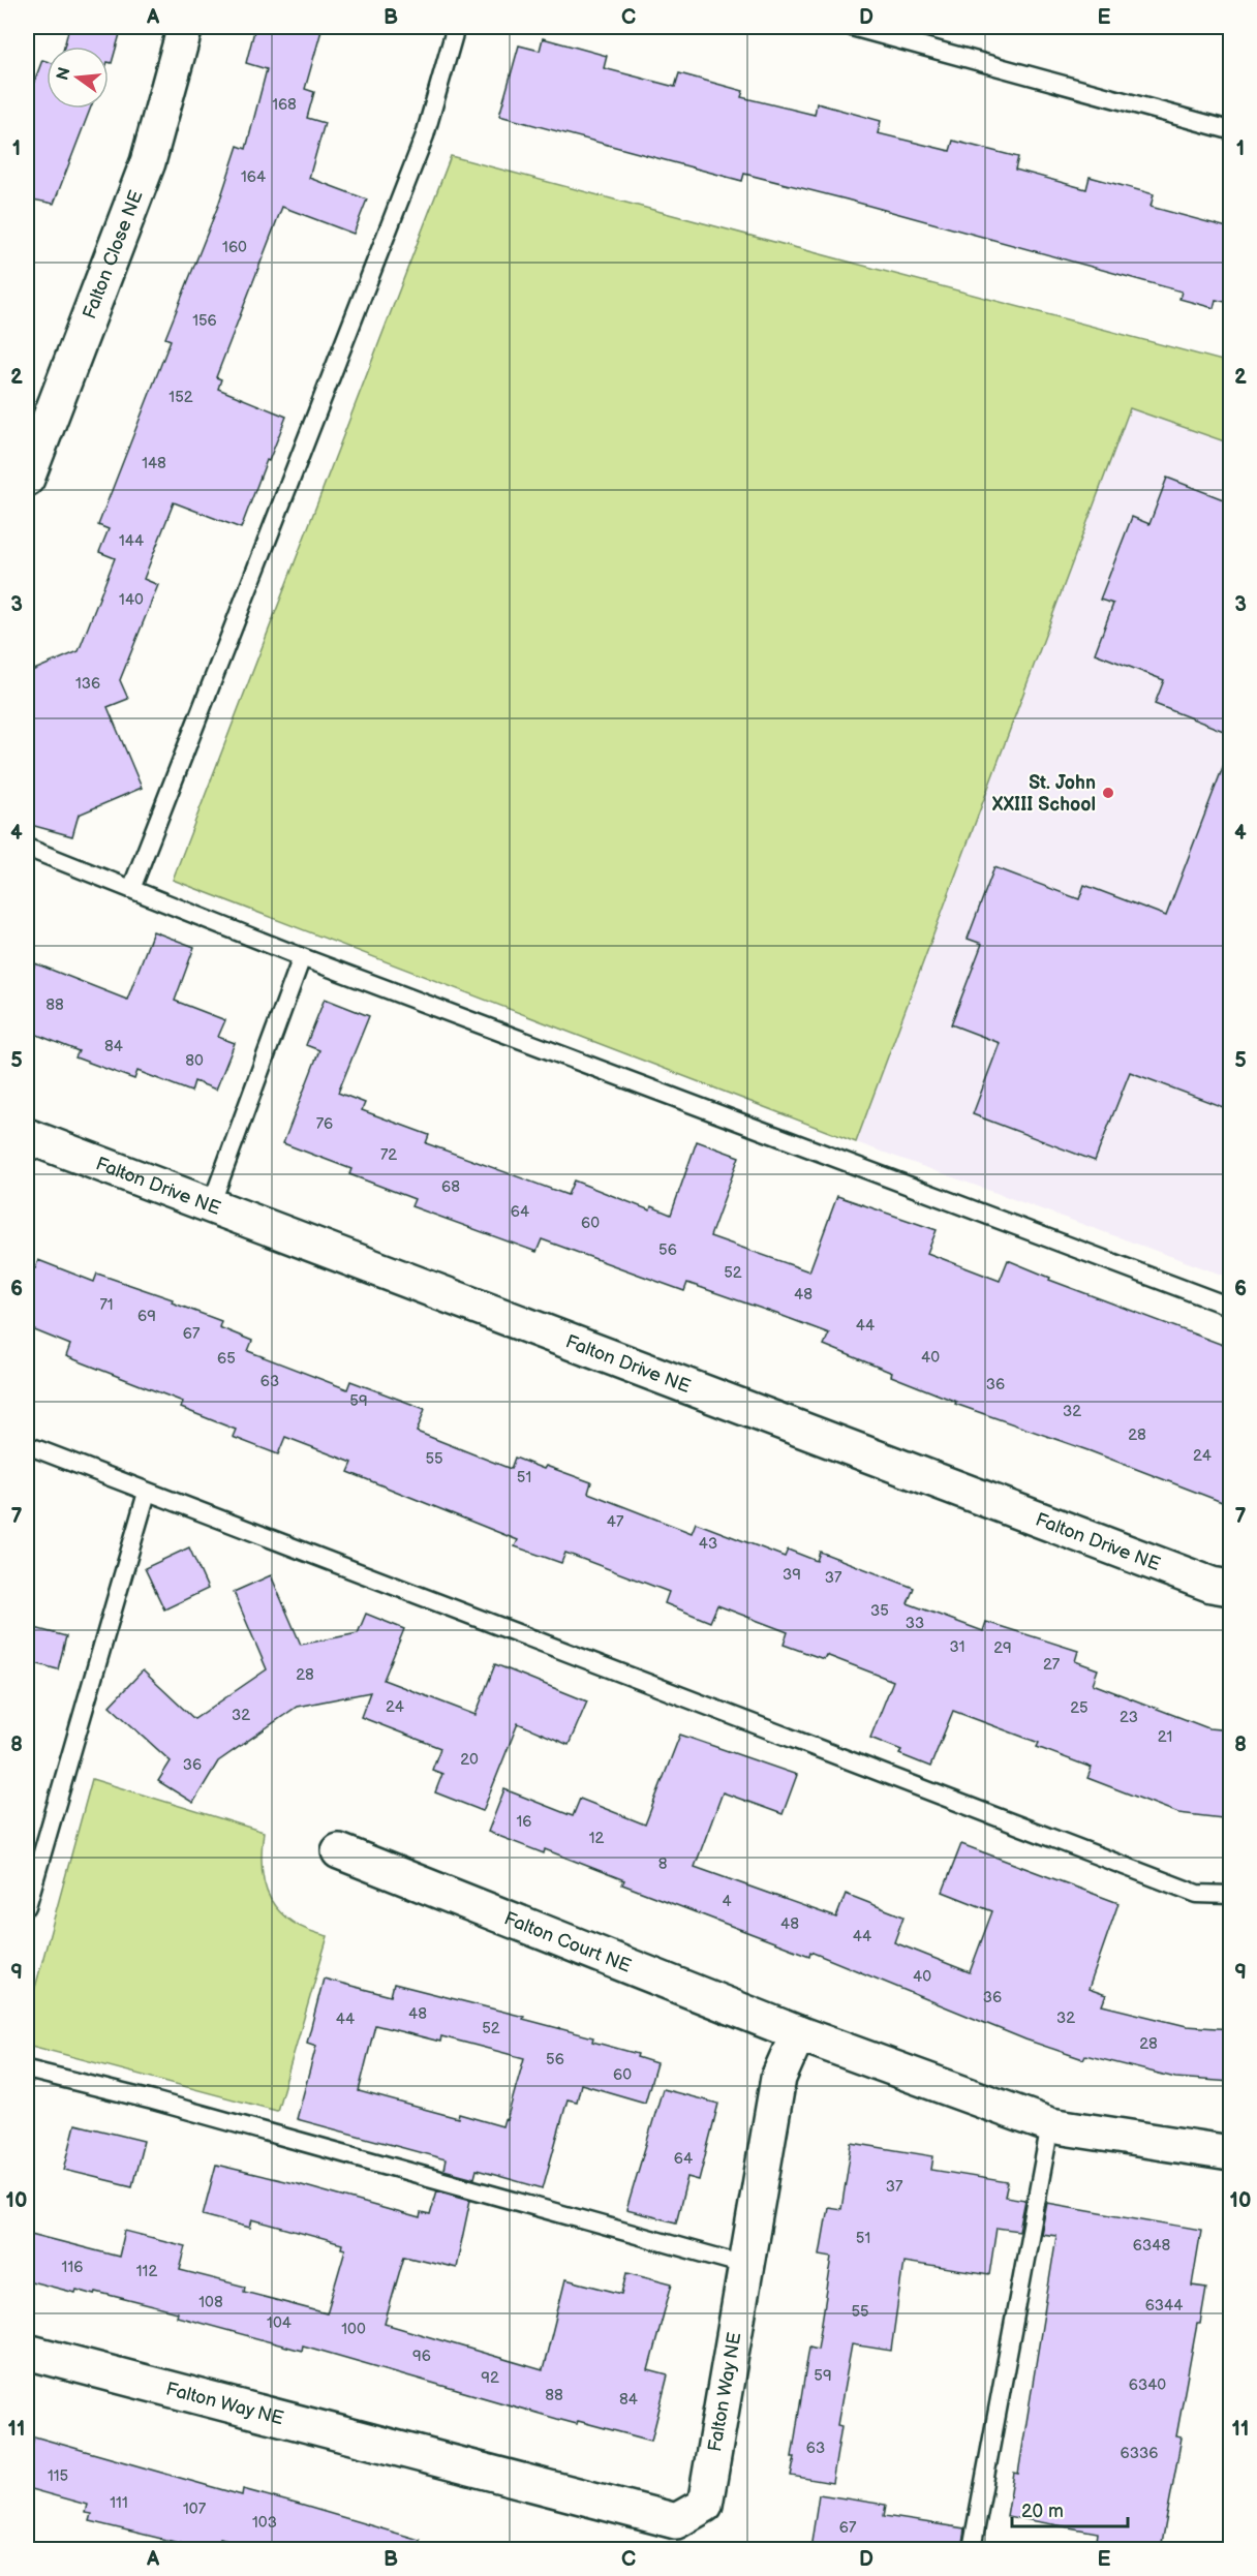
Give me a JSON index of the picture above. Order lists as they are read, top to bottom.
{
  "streets": {
    "street": [
      "Falton Close NE",
      "Falton Drive NE",
      "Falton Court NE",
      "Falton Way NE"
    ]
  },
  "crossings": [
    ["Falton Court NE", "Falton Way NE"]
  ],
  "places": ["St. John XXIII School"],
  "house_numbers": [
    "168",
    "164",
    "160",
    "156",
    "152",
    "148",
    "144",
    "140",
    "136",
    "88",
    "84",
    "80",
    "76",
    "72",
    "68",
    "64",
    "60",
    "56",
    "52",
    "48",
    "71",
    "69",
    "44",
    "67",
    "40",
    "65",
    "63",
    "36",
    "59",
    "32",
    "28",
    "24",
    "55",
    "51",
    "47",
    "43",
    "39",
    "37",
    "35",
    "33",
    "31",
    "29",
    "27",
    "28",
    "24",
    "25",
    "32",
    "23",
    "21",
    "20",
    "36",
    "16",
    "12",
    "8",
    "4",
    "48",
    "44",
    "40",
    "36",
    "48",
    "32",
    "44",
    "52",
    "28",
    "56",
    "60",
    "64",
    "37",
    "51",
    "6348",
    "116",
    "112",
    "108",
    "6344",
    "55",
    "104",
    "100",
    "96",
    "59",
    "92",
    "6340",
    "88",
    "84",
    "63",
    "6336",
    "115",
    "111",
    "107",
    "103",
    "67"
  ],
  "scale_bar": "20 m",
  "north": "left",
  "grid": {
    "columns": [
      "A",
      "B",
      "C",
      "D",
      "E"
    ],
    "rows": [
      "1",
      "2",
      "3",
      "4",
      "5",
      "6",
      "7",
      "8",
      "9",
      "10",
      "11"
    ]
  }
}
